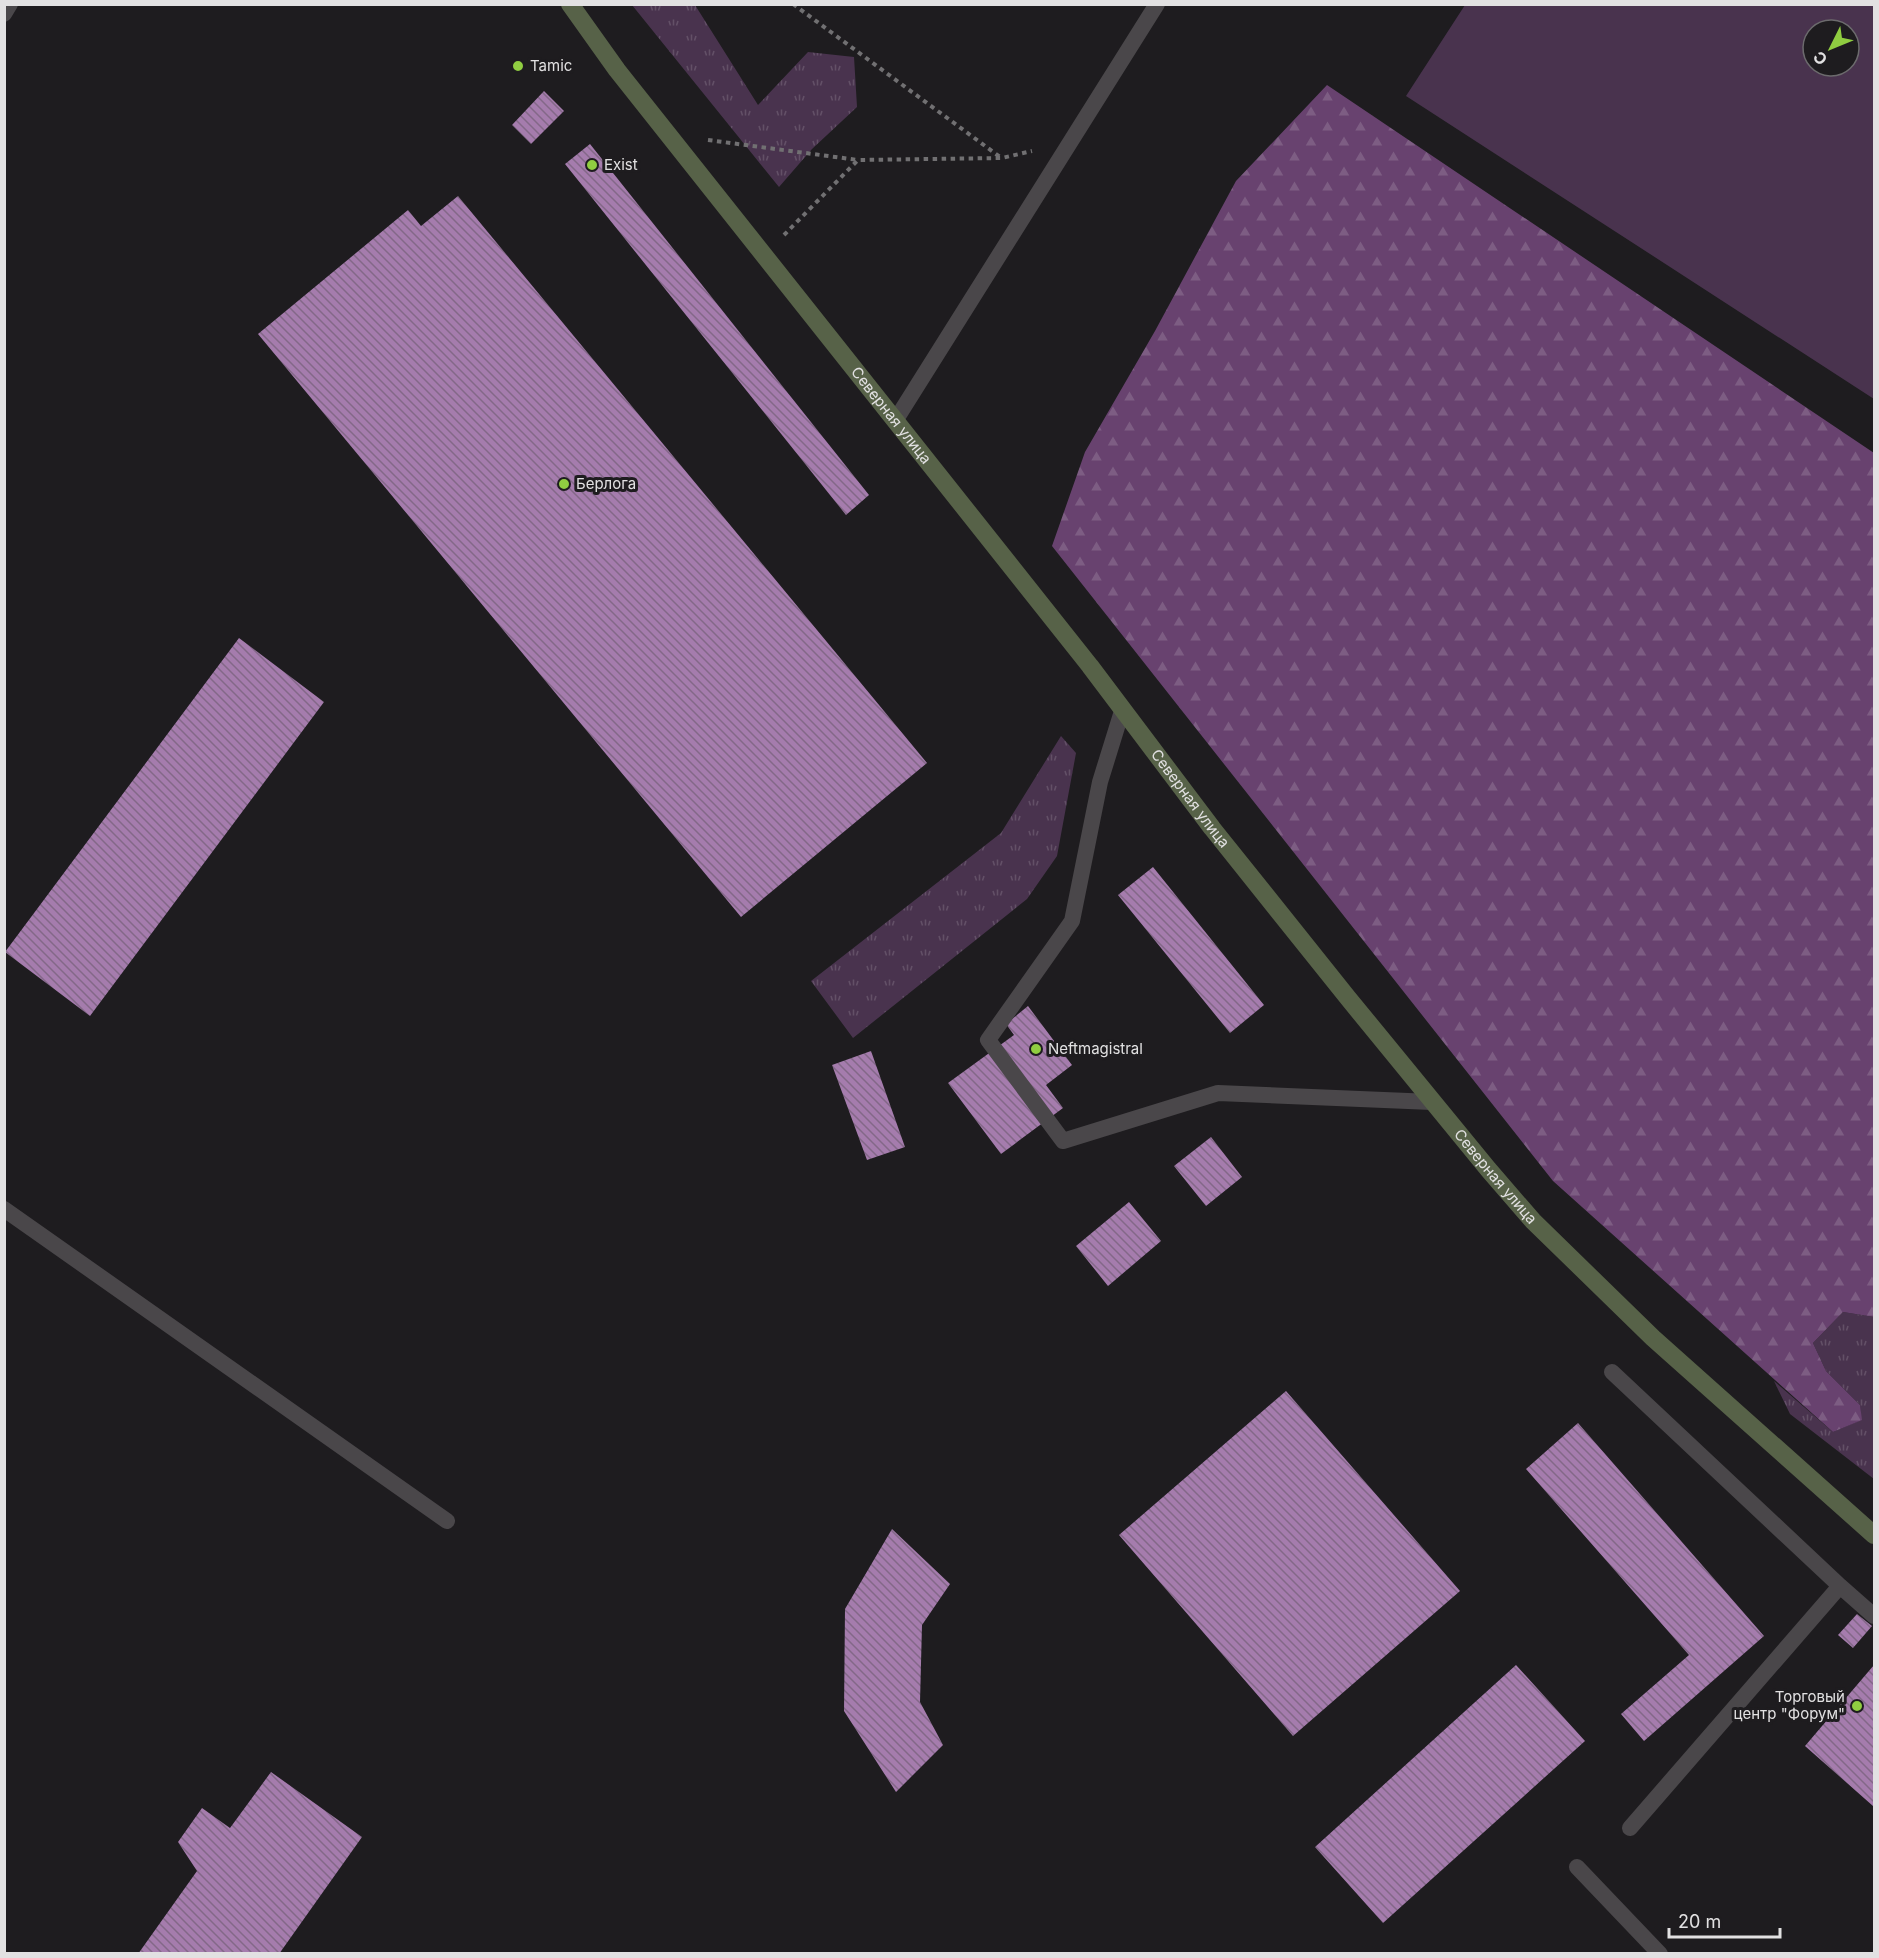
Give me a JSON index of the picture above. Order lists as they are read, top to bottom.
{
  "streets": {
    "main road": ["Северная улица"]
  },
  "places": [
    "Tamic",
    "Exist",
    "Берлога",
    "Neftmagistral",
    "Торговый центр \"Форум\""
  ],
  "scale_bar": "20 m",
  "north": "bottom left"
}
